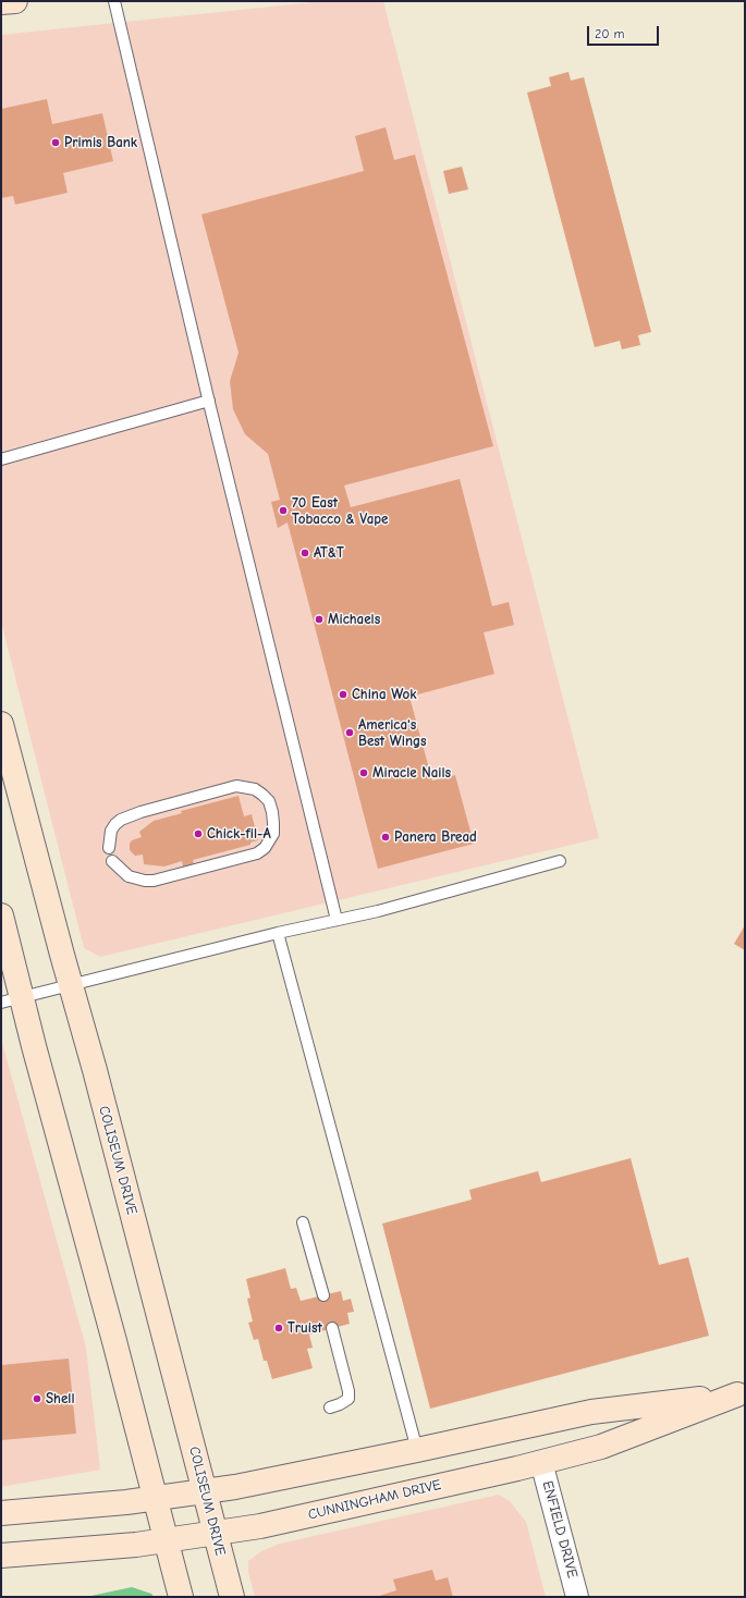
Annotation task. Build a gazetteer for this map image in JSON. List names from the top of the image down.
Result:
{
  "streets": {
    "street": ["COLISEUM DRIVE", "CUNNINGHAM DRIVE", "ENFIELD DRIVE"]
  },
  "crossings": [
    ["COLISEUM DRIVE", "CUNNINGHAM DRIVE"],
    ["CUNNINGHAM DRIVE", "ENFIELD DRIVE"]
  ],
  "places": [
    "Primis Bank",
    "70 East Tobacco & Vape",
    "AT&T",
    "Michaels",
    "China Wok",
    "America's Best Wings",
    "Miracle Nails",
    "Chick-fil-A",
    "Panera Bread",
    "Truist",
    "Shell"
  ],
  "scale_bar": "20 m"
}
